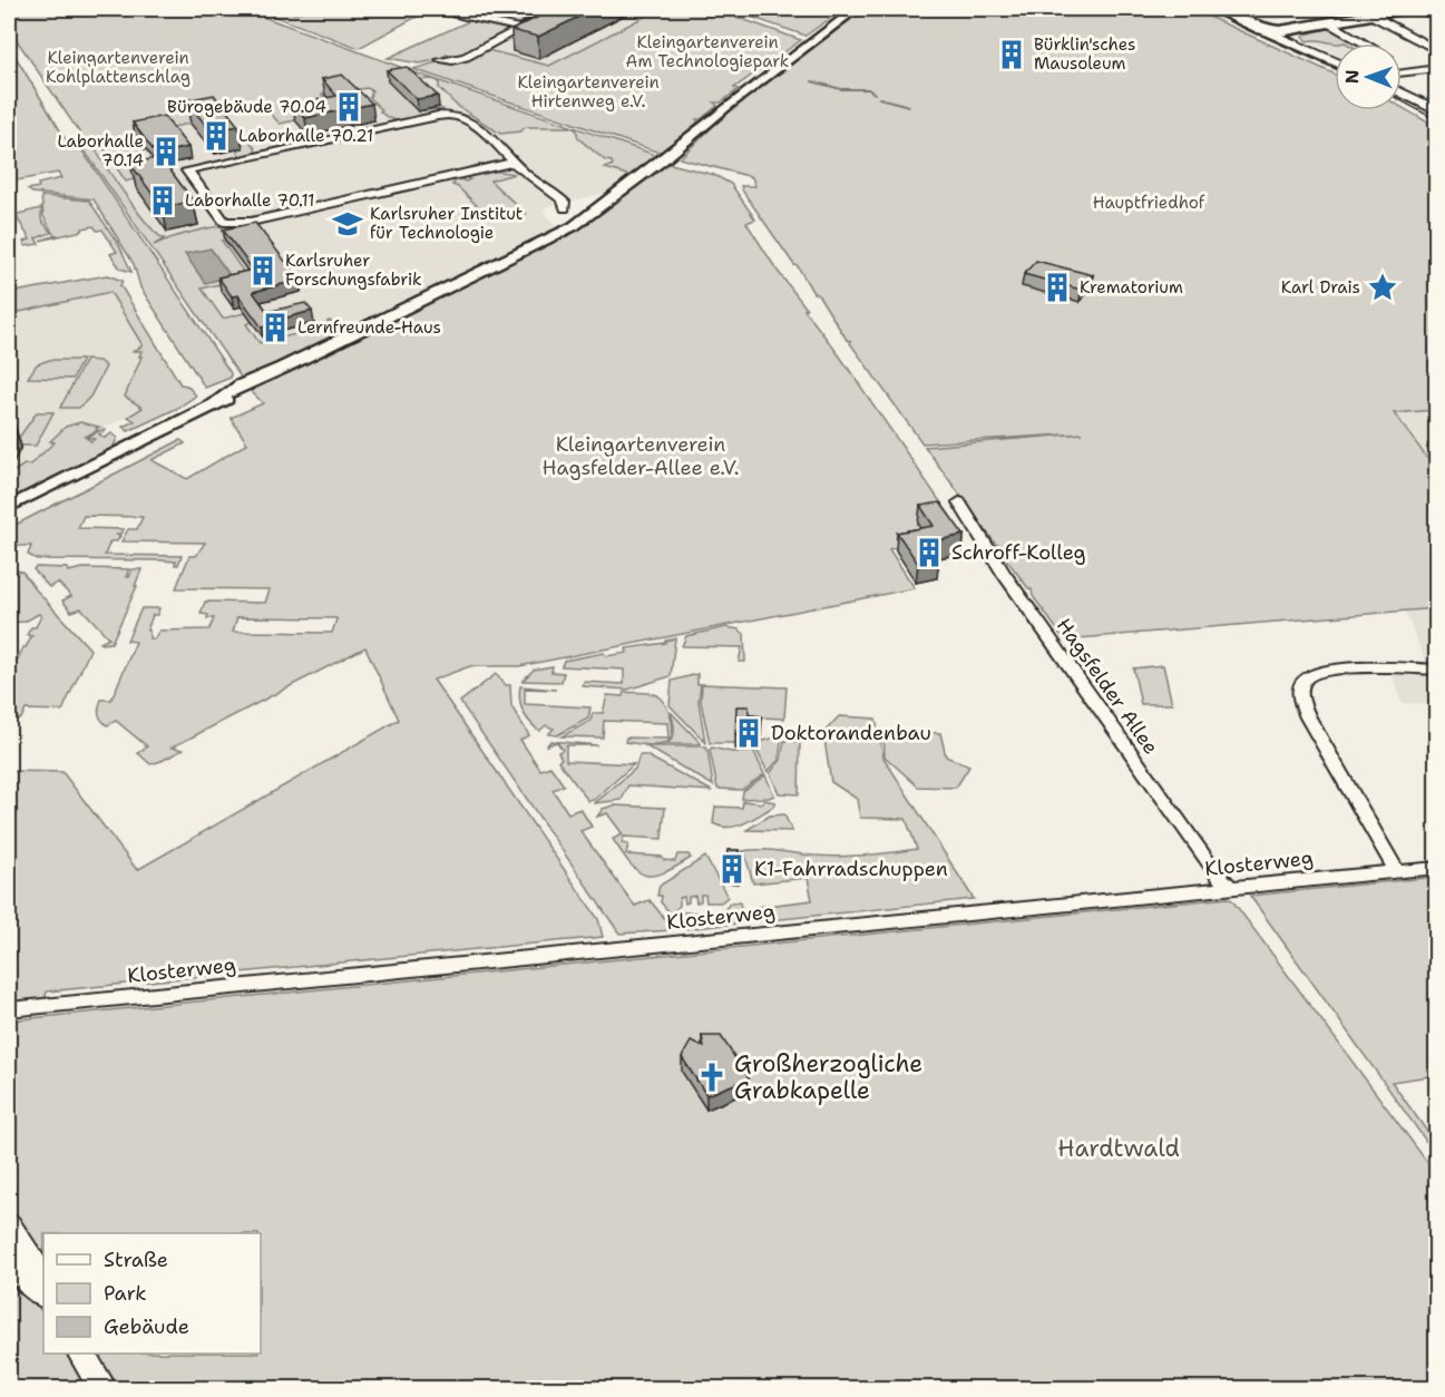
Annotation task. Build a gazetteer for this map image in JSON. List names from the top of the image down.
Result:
{
  "streets": {
    "street": ["Hagsfelder Allee", "Klosterweg"]
  },
  "crossings": [
    ["Hagsfelder Allee", "Klosterweg"]
  ],
  "parks": [
    "Kleingartenverein Am Technologiepark",
    "Kleingartenverein Kohlplattenschlag",
    "Kleingartenverein Hirtenweg e.V.",
    "Hauptfriedhof",
    "Kleingartenverein Hagsfelder-Allee e.V.",
    "Hardtwald"
  ],
  "places": {
    "building": [
      "Bürklin'sches Mausoleum",
      "Bürogebäude 70.04",
      "Laborhalle 70.21",
      "Laborhalle 70.14",
      "Laborhalle 70.11",
      "Karlsruher Forschungsfabrik",
      "Krematorium",
      "Lernfreunde-Haus",
      "Schroff-Kolleg",
      "Doktorandenbau",
      "K1-Fahrradschuppen"
    ],
    "school or university": ["Karlsruher Institut für Technologie"],
    "place": ["Karl Drais"],
    "church": ["Großherzogliche Grabkapelle"]
  },
  "legend": ["Straße", "Park", "Gebäude"],
  "north": "left"
}
